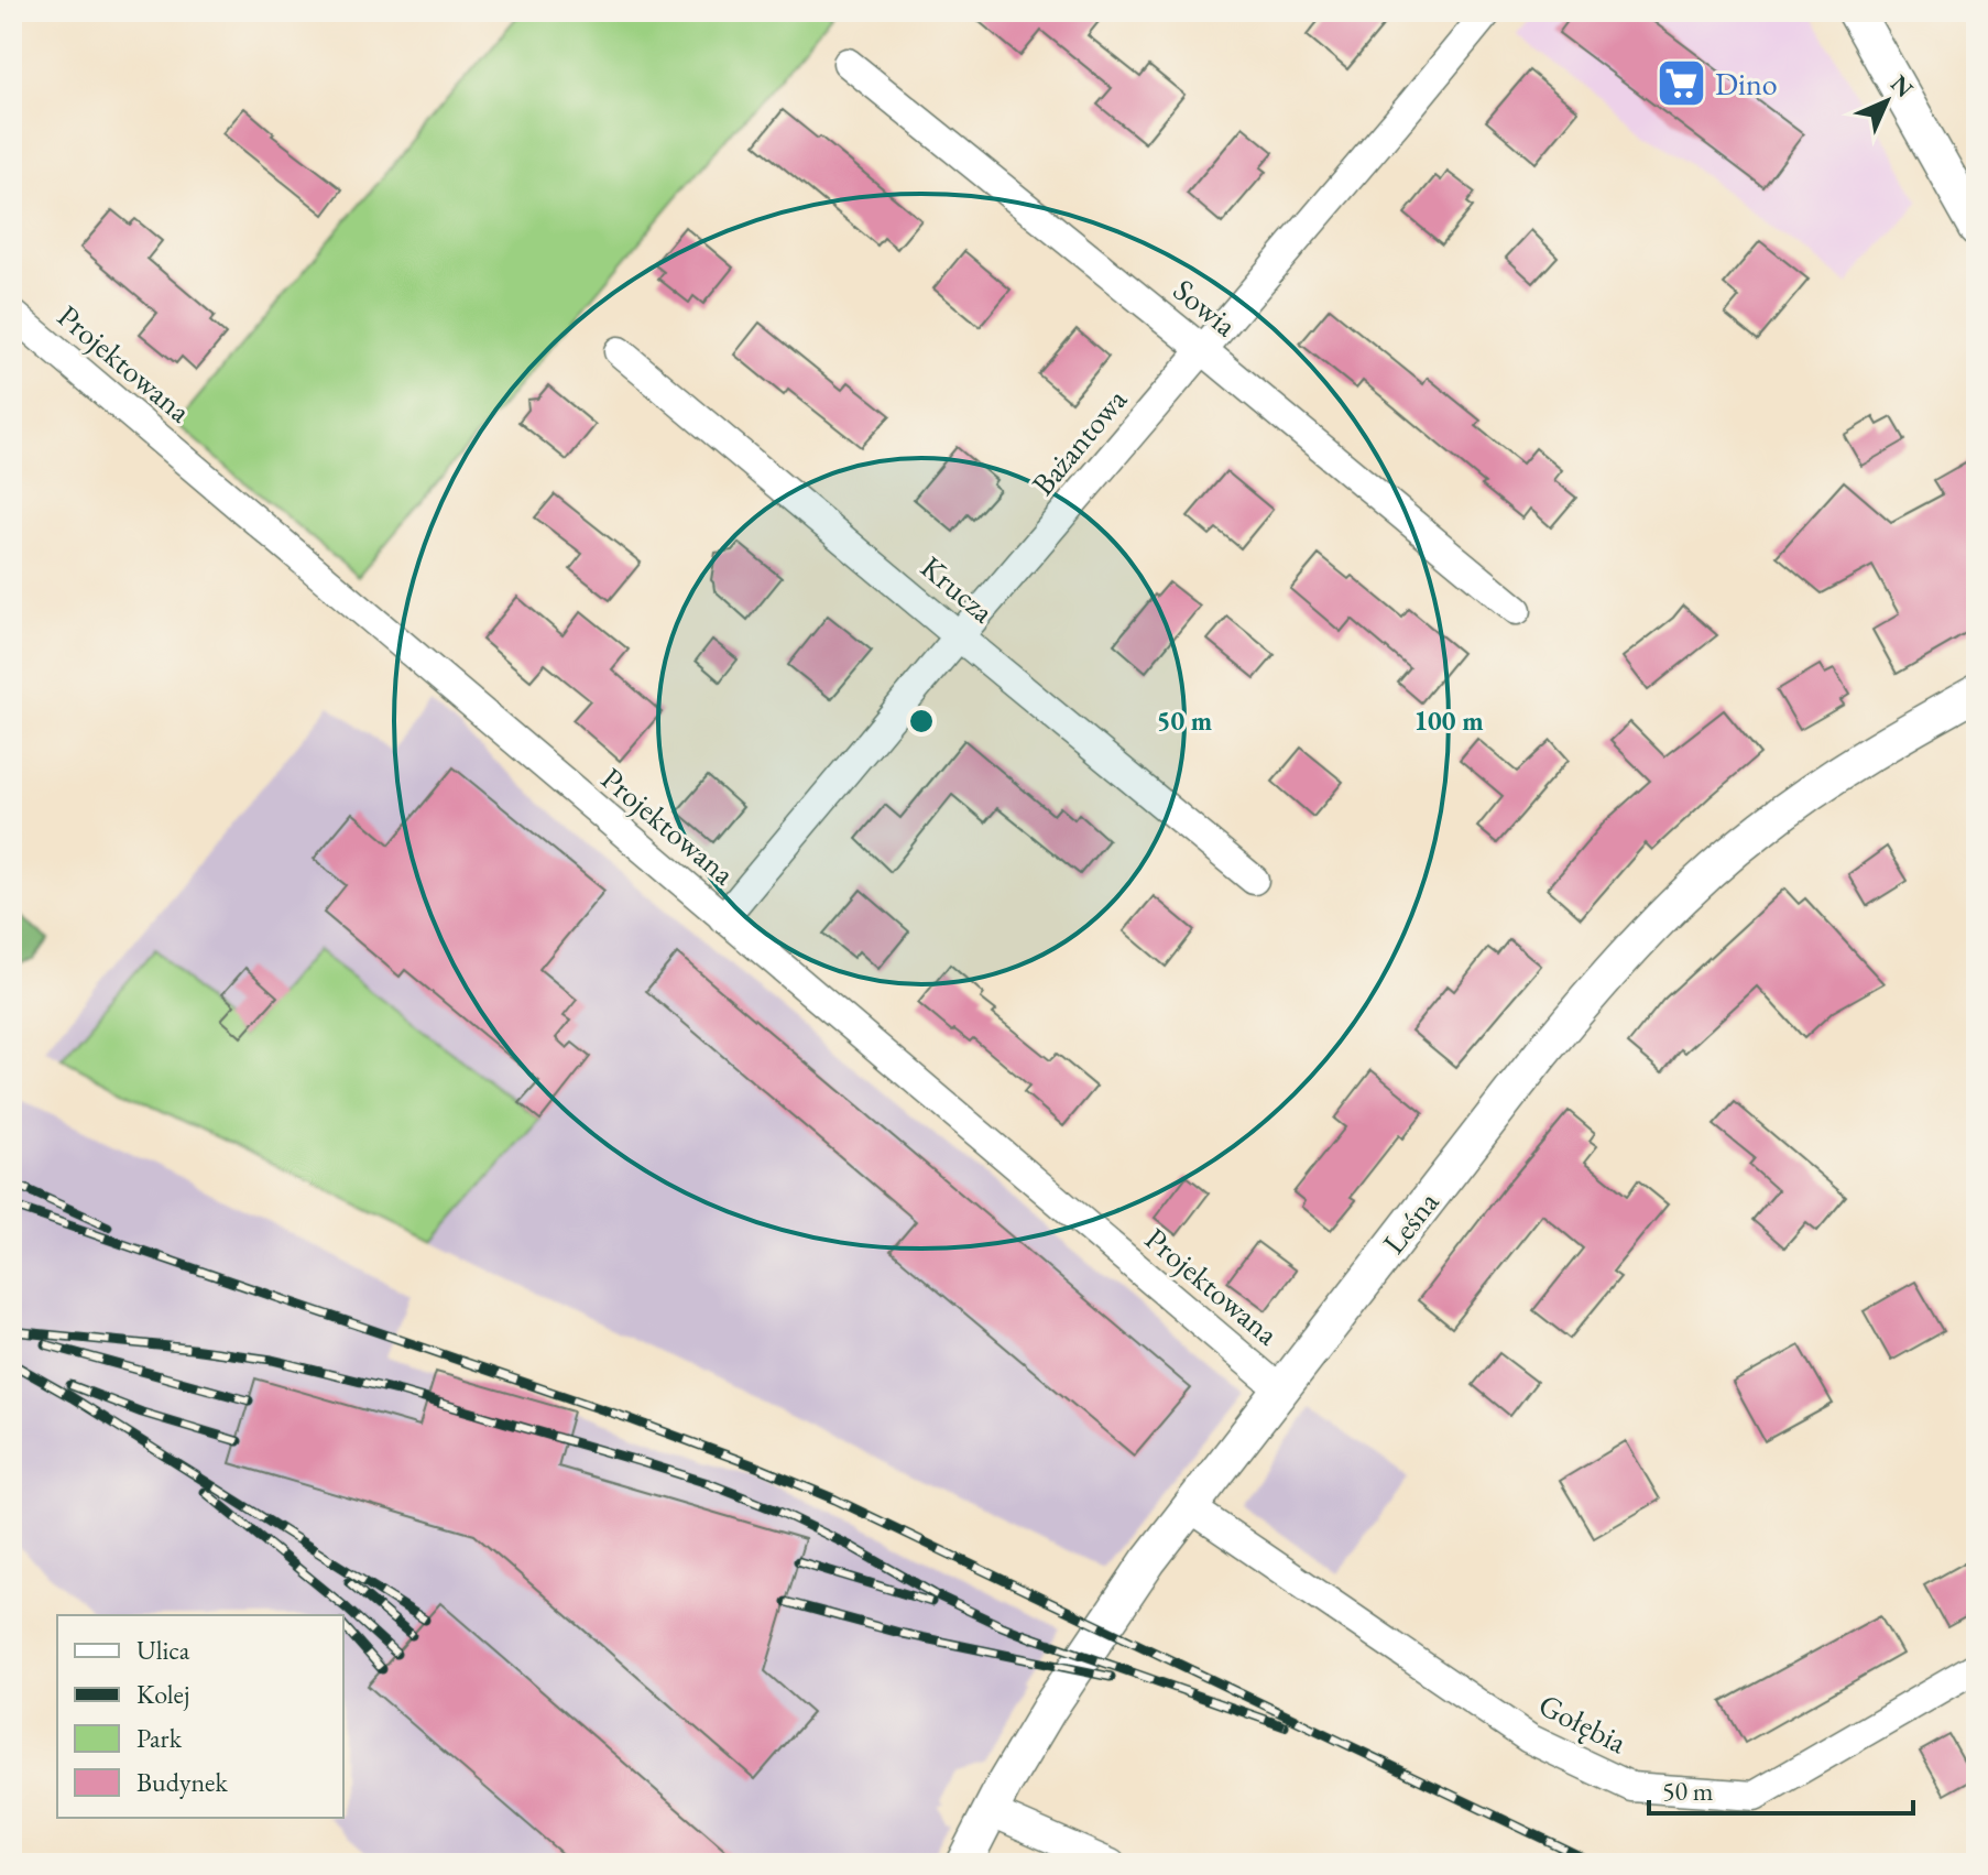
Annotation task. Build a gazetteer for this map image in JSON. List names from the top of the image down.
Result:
{
  "streets": {
    "street": [
      "Sowia",
      "Projektowana",
      "Bażantowa",
      "Krucza",
      "Leśna",
      "Gołębia"
    ]
  },
  "crossings": [
    ["Sowia", "Bażantowa"],
    ["Projektowana", "Bażantowa"],
    ["Projektowana", "Leśna"],
    ["Bażantowa", "Krucza"],
    ["Leśna", "Gołębia"]
  ],
  "places": {
    "supermarket": ["Dino"]
  },
  "legend": [
    "Ulica",
    "Kolej",
    "Park",
    "Budynek"
  ],
  "scale_bar": "50 m",
  "north": "top right",
  "rings": ["50 m", "100 m"]
}
